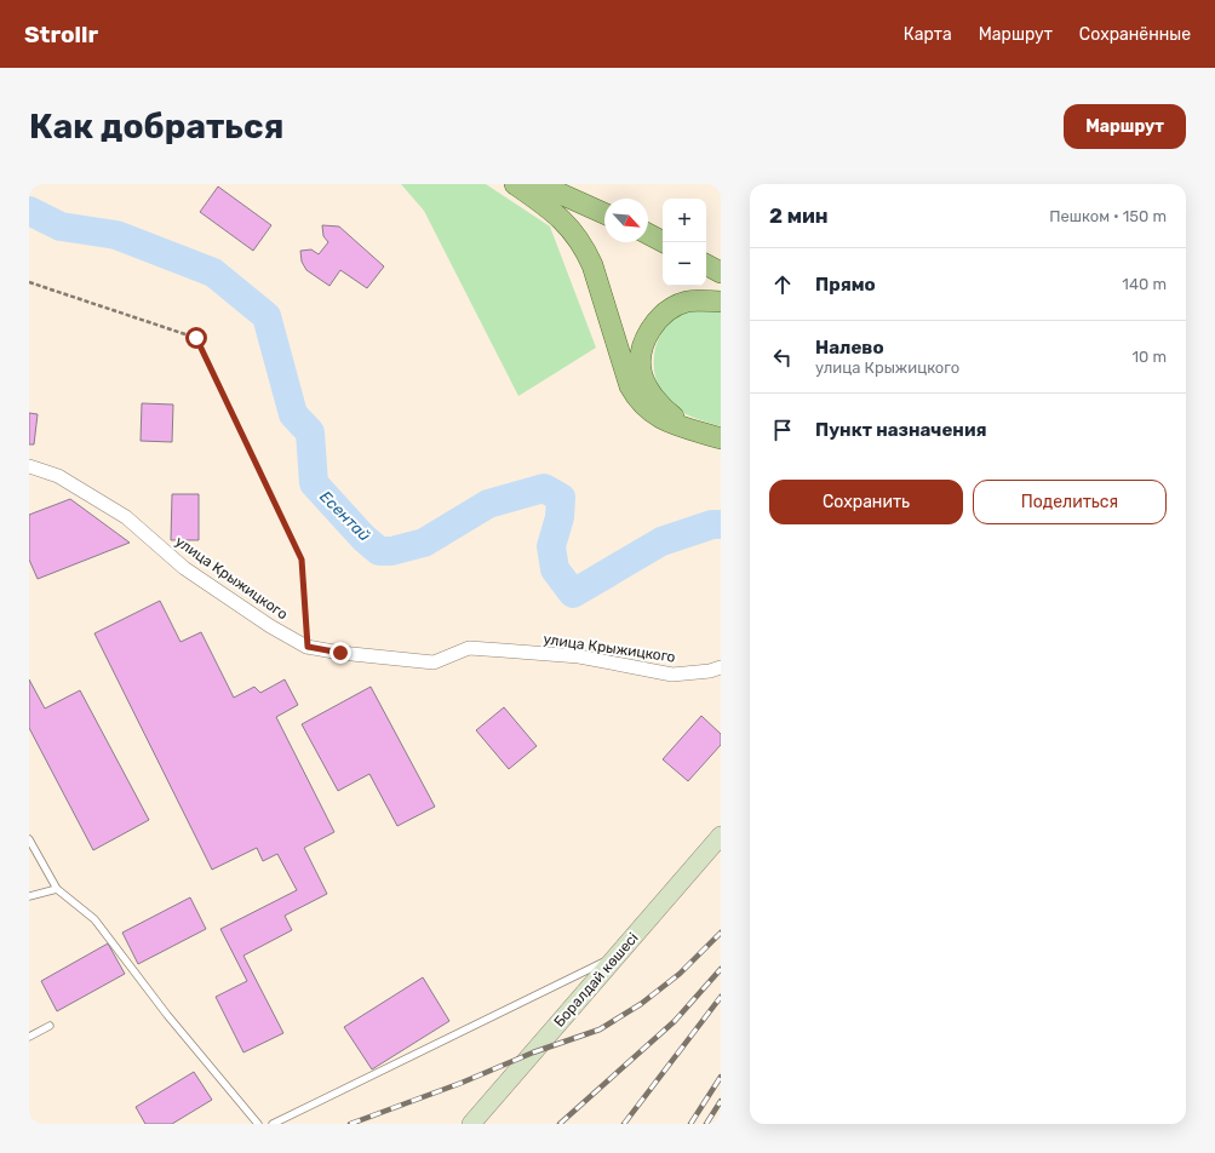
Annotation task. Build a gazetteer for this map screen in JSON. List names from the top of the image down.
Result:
{
  "streets": {
    "main road": ["Боралдай көшесі"],
    "street": ["улица Крыжицкого"]
  },
  "water": ["Есентай"],
  "north": "bottom right",
  "page": {
    "header": "Strollr",
    "nav": ["Карта", "Маршрут", "Сохранённые"],
    "buttons": [
      "Маршрут",
      ["Сохранить", "Поделиться"]
    ],
    "title": "Как добраться",
    "heading": ["2 мин", "Пешком · 150 m"],
    "map_buttons": ["+", "−"],
    "list": [
      ["Прямо", "140 m"],
      ["Налево", "улица Крыжицкого", "10 m"],
      "Пункт назначения"
    ]
  }
}
